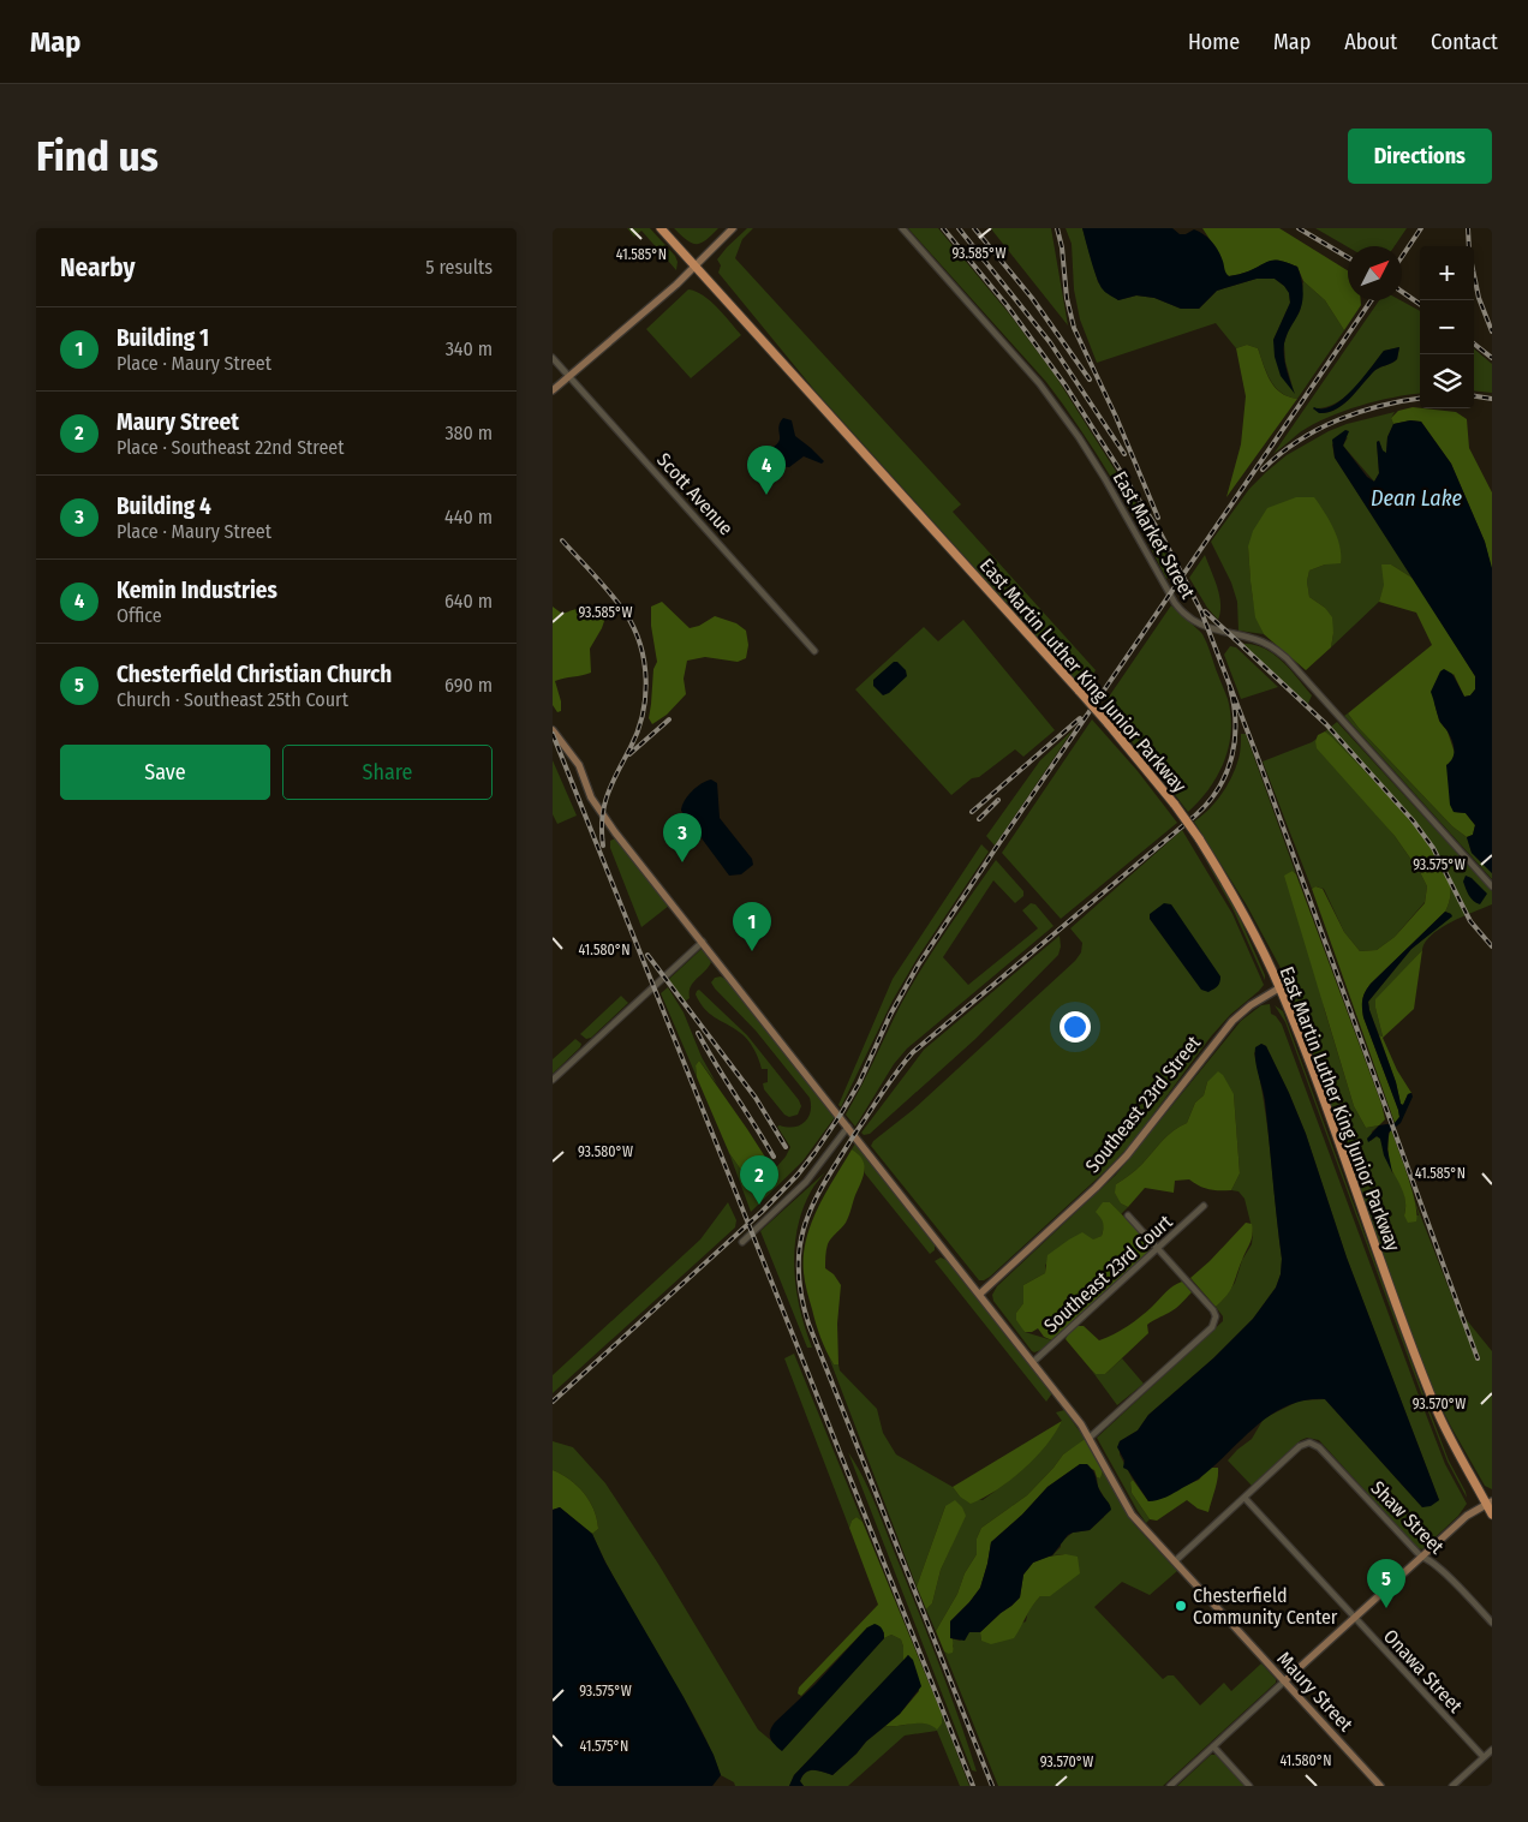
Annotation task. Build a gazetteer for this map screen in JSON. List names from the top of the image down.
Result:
{
  "streets": {
    "main road": ["East Martin Luther King Junior Parkway", "Southeast 23rd Street", "Maury Street"],
    "street": [
      "Scott Avenue",
      "East Market Street",
      "Southeast 23rd Court",
      "Shaw Street",
      "Onawa Street"
    ]
  },
  "crossings": [
    ["East Martin Luther King Junior Parkway", "Southeast 23rd Street"],
    ["Southeast 23rd Street", "Maury Street"],
    ["Southeast 23rd Court", "Maury Street"],
    ["Shaw Street", "Onawa Street"]
  ],
  "water": ["Dean Lake"],
  "places": ["Chesterfield Community Center"],
  "north": "top right",
  "page": {
    "header": "Map",
    "nav": [
      "Home",
      "Map",
      "About",
      "Contact"
    ],
    "buttons": [
      "Directions",
      ["Save", "Share"]
    ],
    "title": "Find us",
    "heading": ["Nearby", "5 results"],
    "map_buttons": ["+", "−"],
    "list": [
      {
        "mark": "1",
        "name": "Building 1",
        "note": "Place · Maury Street",
        "value": "340 m"
      },
      {
        "mark": "2",
        "name": "Maury Street",
        "note": "Place · Southeast 22nd Street",
        "value": "380 m"
      },
      {
        "mark": "3",
        "name": "Building 4",
        "note": "Place · Maury Street",
        "value": "440 m"
      },
      {
        "mark": "4",
        "name": "Kemin Industries",
        "note": "Office",
        "value": "640 m"
      },
      {
        "mark": "5",
        "name": "Chesterfield Christian Church",
        "note": "Church · Southeast 25th Court",
        "value": "690 m"
      }
    ],
    "pins": [
      "4",
      "3",
      "1",
      "2",
      "5"
    ]
  },
  "coordinates": [
    "93.585°W",
    "41.585°N",
    "93.575°W",
    "41.580°N",
    "93.580°W",
    "93.570°W",
    "41.575°N"
  ]
}
